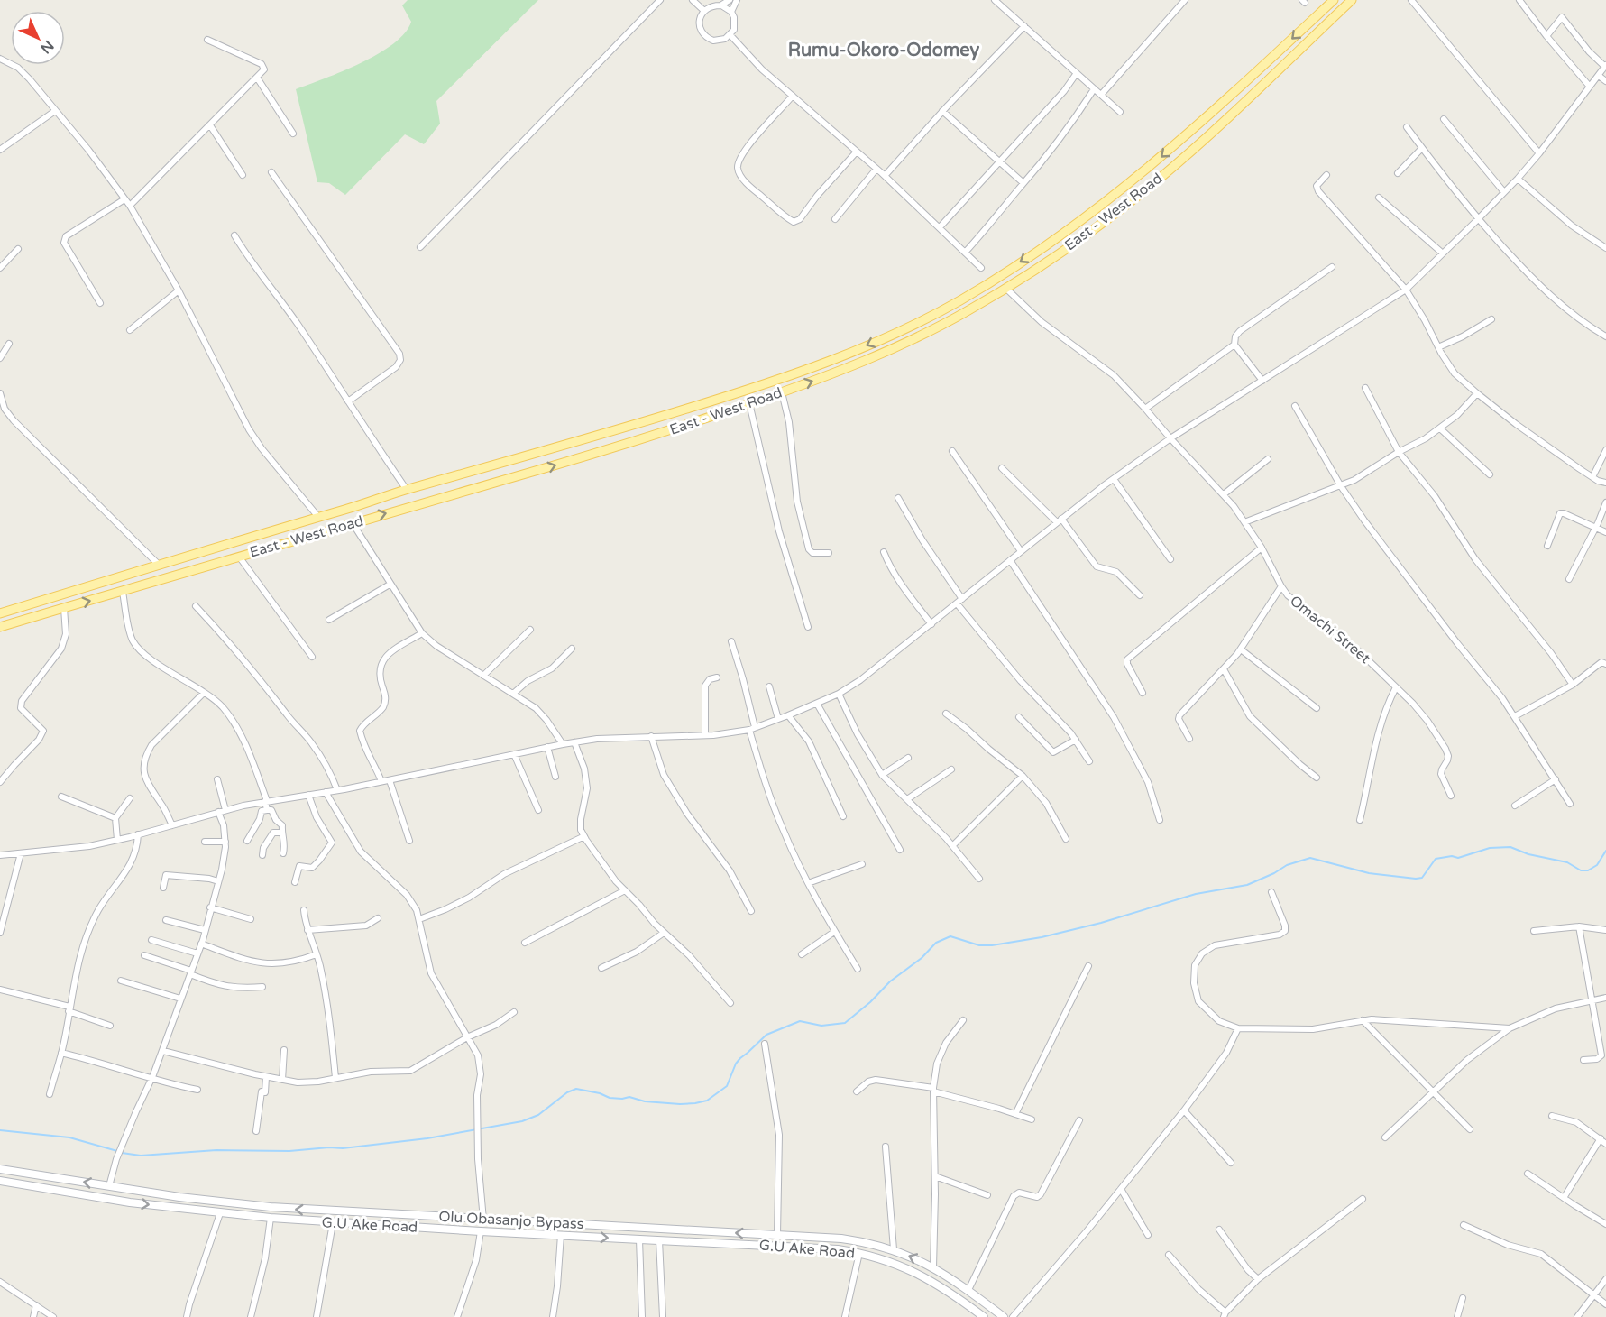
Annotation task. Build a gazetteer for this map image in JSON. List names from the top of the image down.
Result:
{
  "streets": {
    "main road": ["East - West Road", "Olu Obasanjo Bypass", "G.U Ake Road"],
    "street": ["Omachi Street"]
  },
  "crossings": [
    ["East - West Road", "Omachi Street"]
  ],
  "one_way": ["Olu Obasanjo Bypass"],
  "districts": ["Rumu-Okoro-Odomey"],
  "north": "bottom right"
}
